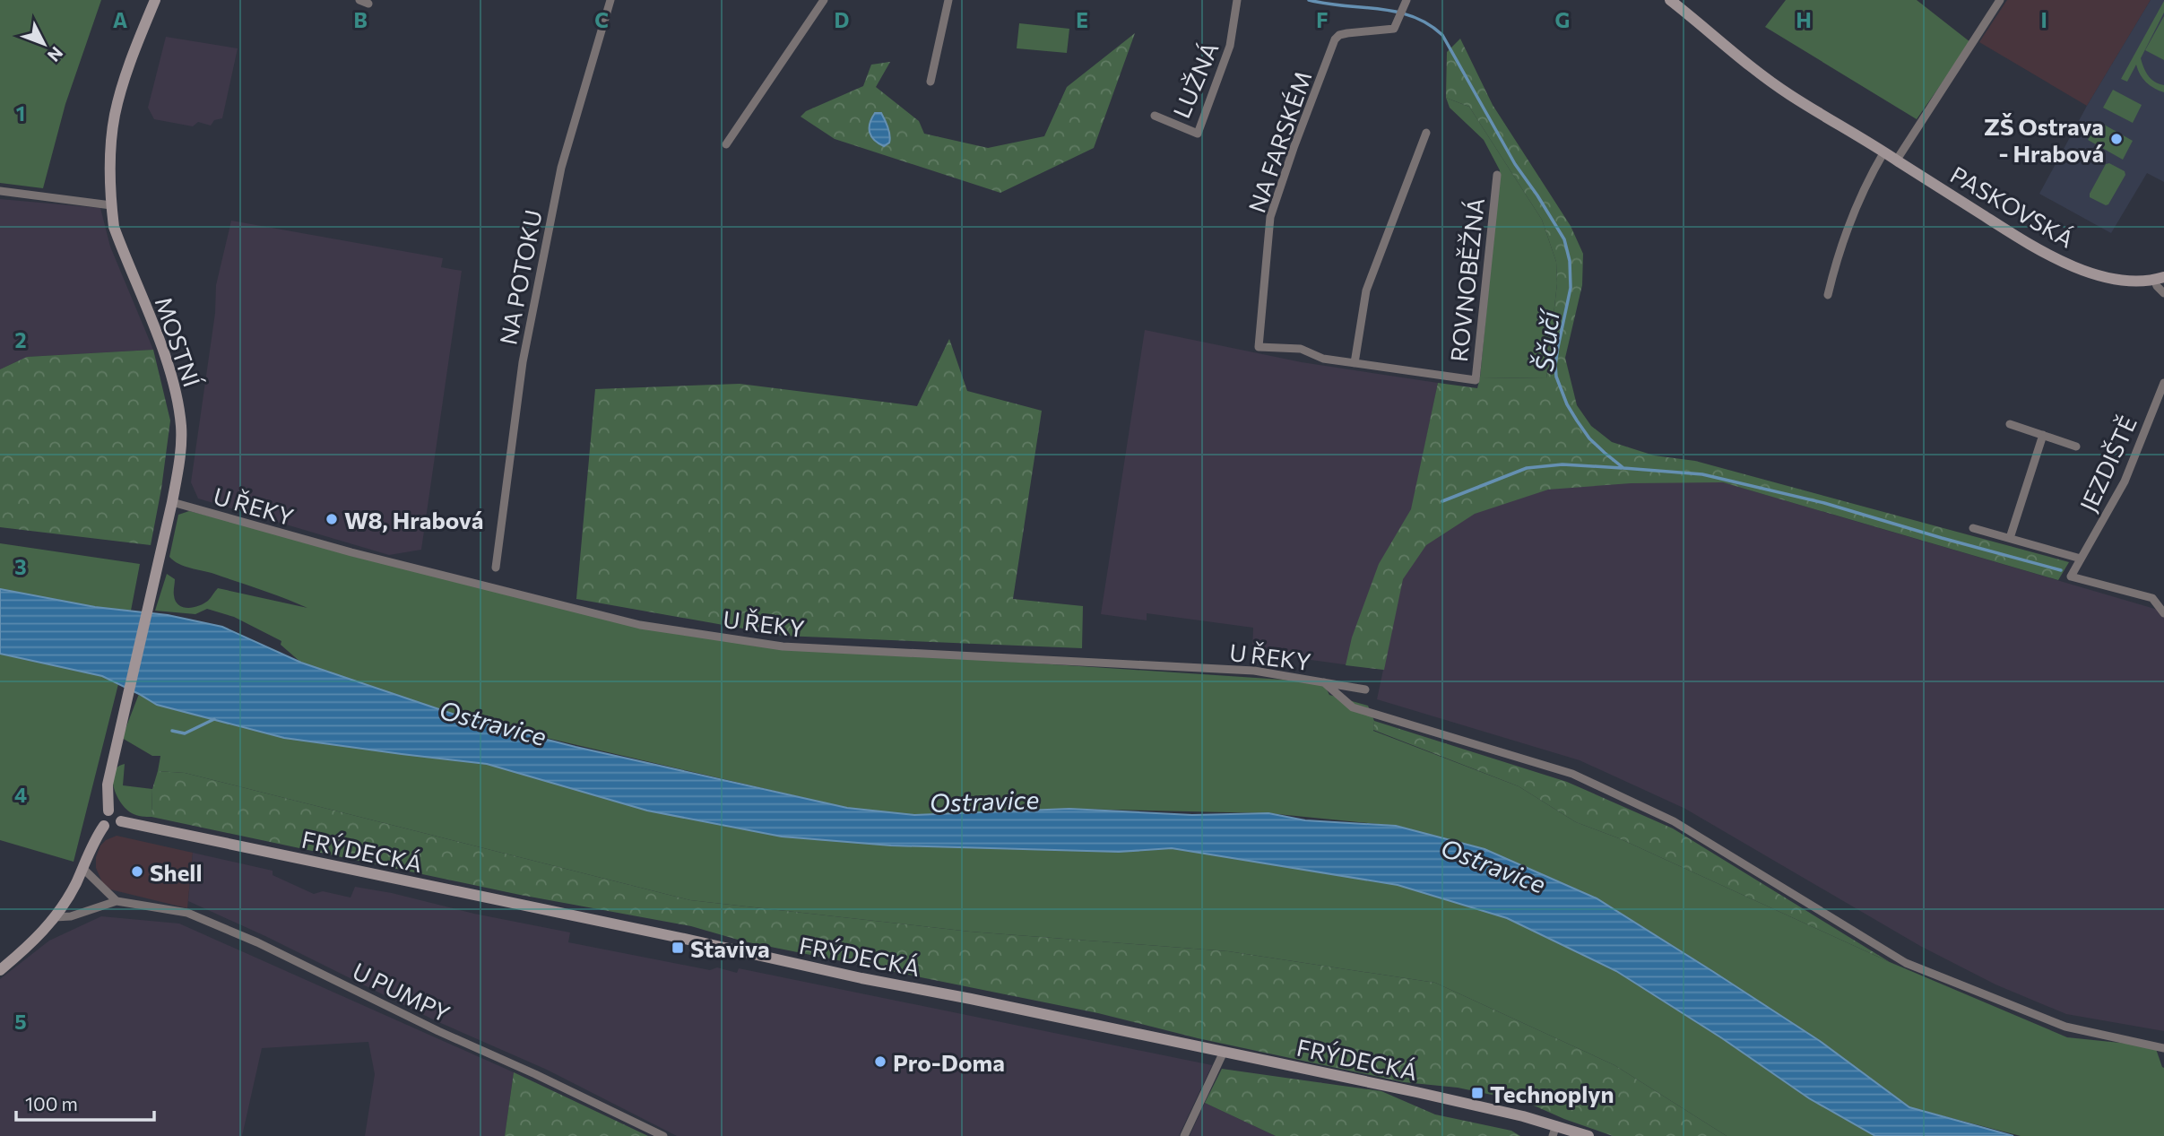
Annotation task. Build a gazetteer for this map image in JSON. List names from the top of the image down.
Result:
{
  "streets": {
    "main road": ["PASKOVSKÁ", "MOSTNÍ", "FRÝDECKÁ"],
    "street": [
      "LUŽNÁ",
      "NA FARSKÉM",
      "NA POTOKU",
      "ROVNOBĚŽNÁ",
      "JEZDIŠTĚ",
      "U ŘEKY",
      "U PUMPY"
    ]
  },
  "crossings": [
    ["NA FARSKÉM", "ROVNOBĚŽNÁ"],
    ["MOSTNÍ", "U ŘEKY"],
    ["MOSTNÍ", "FRÝDECKÁ"]
  ],
  "water": ["Ščučí", "Ostravice"],
  "places": {
    "other": [
      "ZŠ Ostrava - Hrabová",
      "W8, Hrabová",
      "Shell",
      "Pro-Doma"
    ],
    "transit": ["Staviva", "Technoplyn"]
  },
  "scale_bar": "100 m",
  "north": "bottom right",
  "grid": {
    "columns": [
      "A",
      "B",
      "C",
      "D",
      "E",
      "F",
      "G",
      "H",
      "I"
    ],
    "rows": [
      "1",
      "2",
      "3",
      "4",
      "5"
    ]
  }
}
